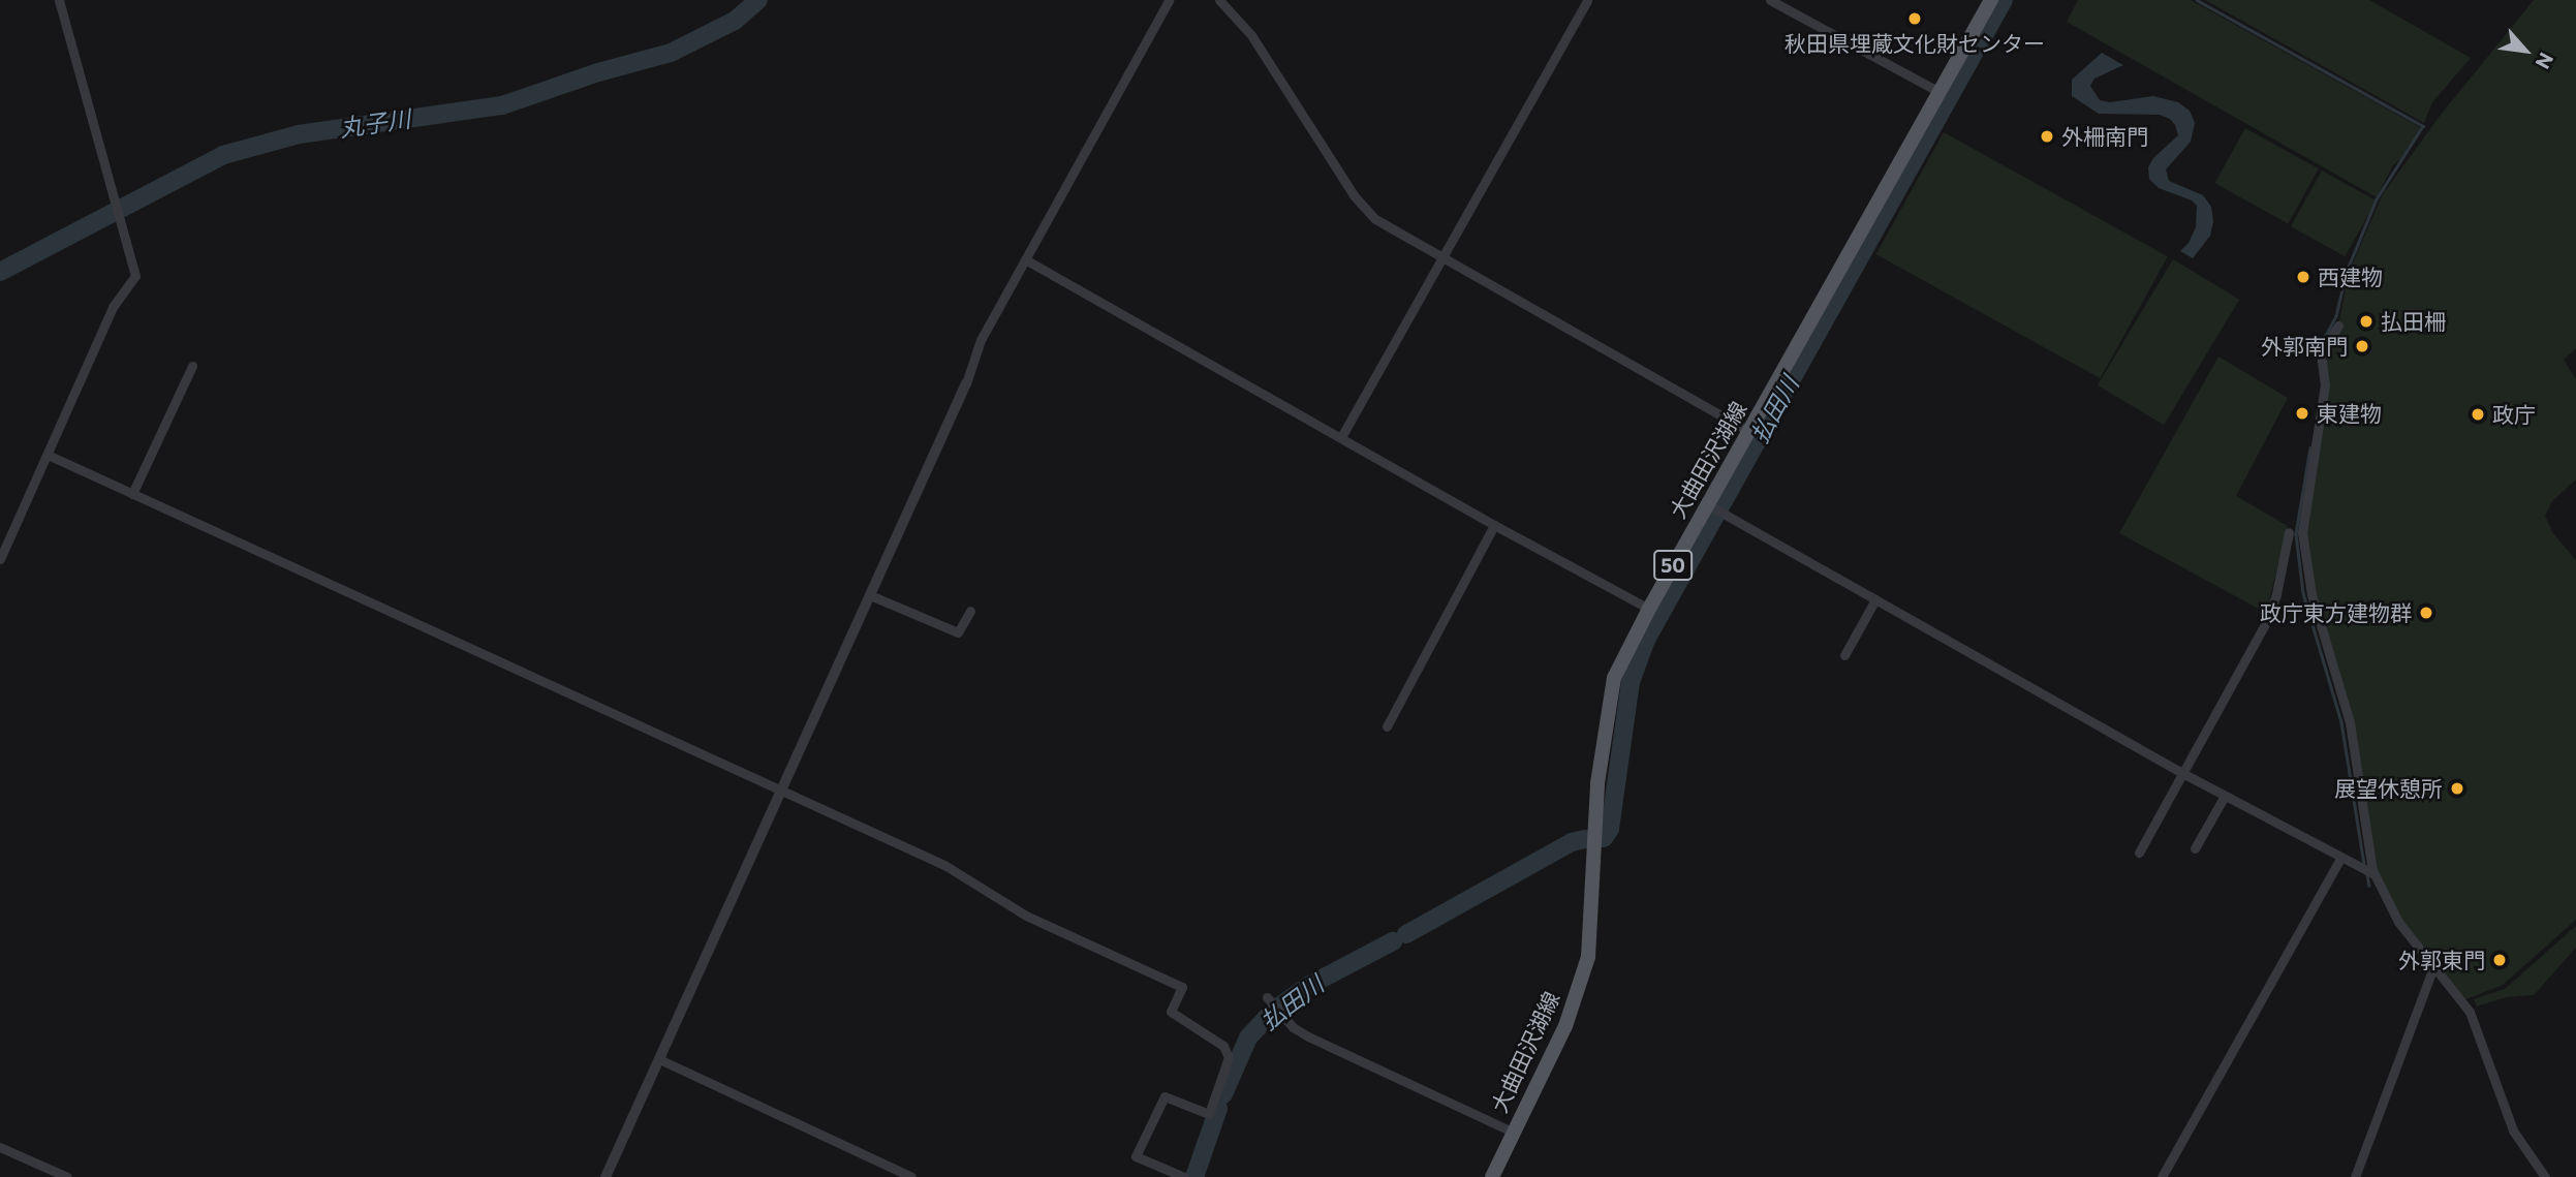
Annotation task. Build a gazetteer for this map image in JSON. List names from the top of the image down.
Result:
{
  "streets": {
    "main road": ["大曲田沢湖線", "50"]
  },
  "water": ["丸子川", "払田川"],
  "places": [
    "秋田県埋蔵文化財センター",
    "外柵南門",
    "西建物",
    "払田柵",
    "外郭南門",
    "東建物",
    "政庁",
    "政庁東方建物群",
    "展望休憩所",
    "外郭東門"
  ],
  "north": "bottom right"
}
